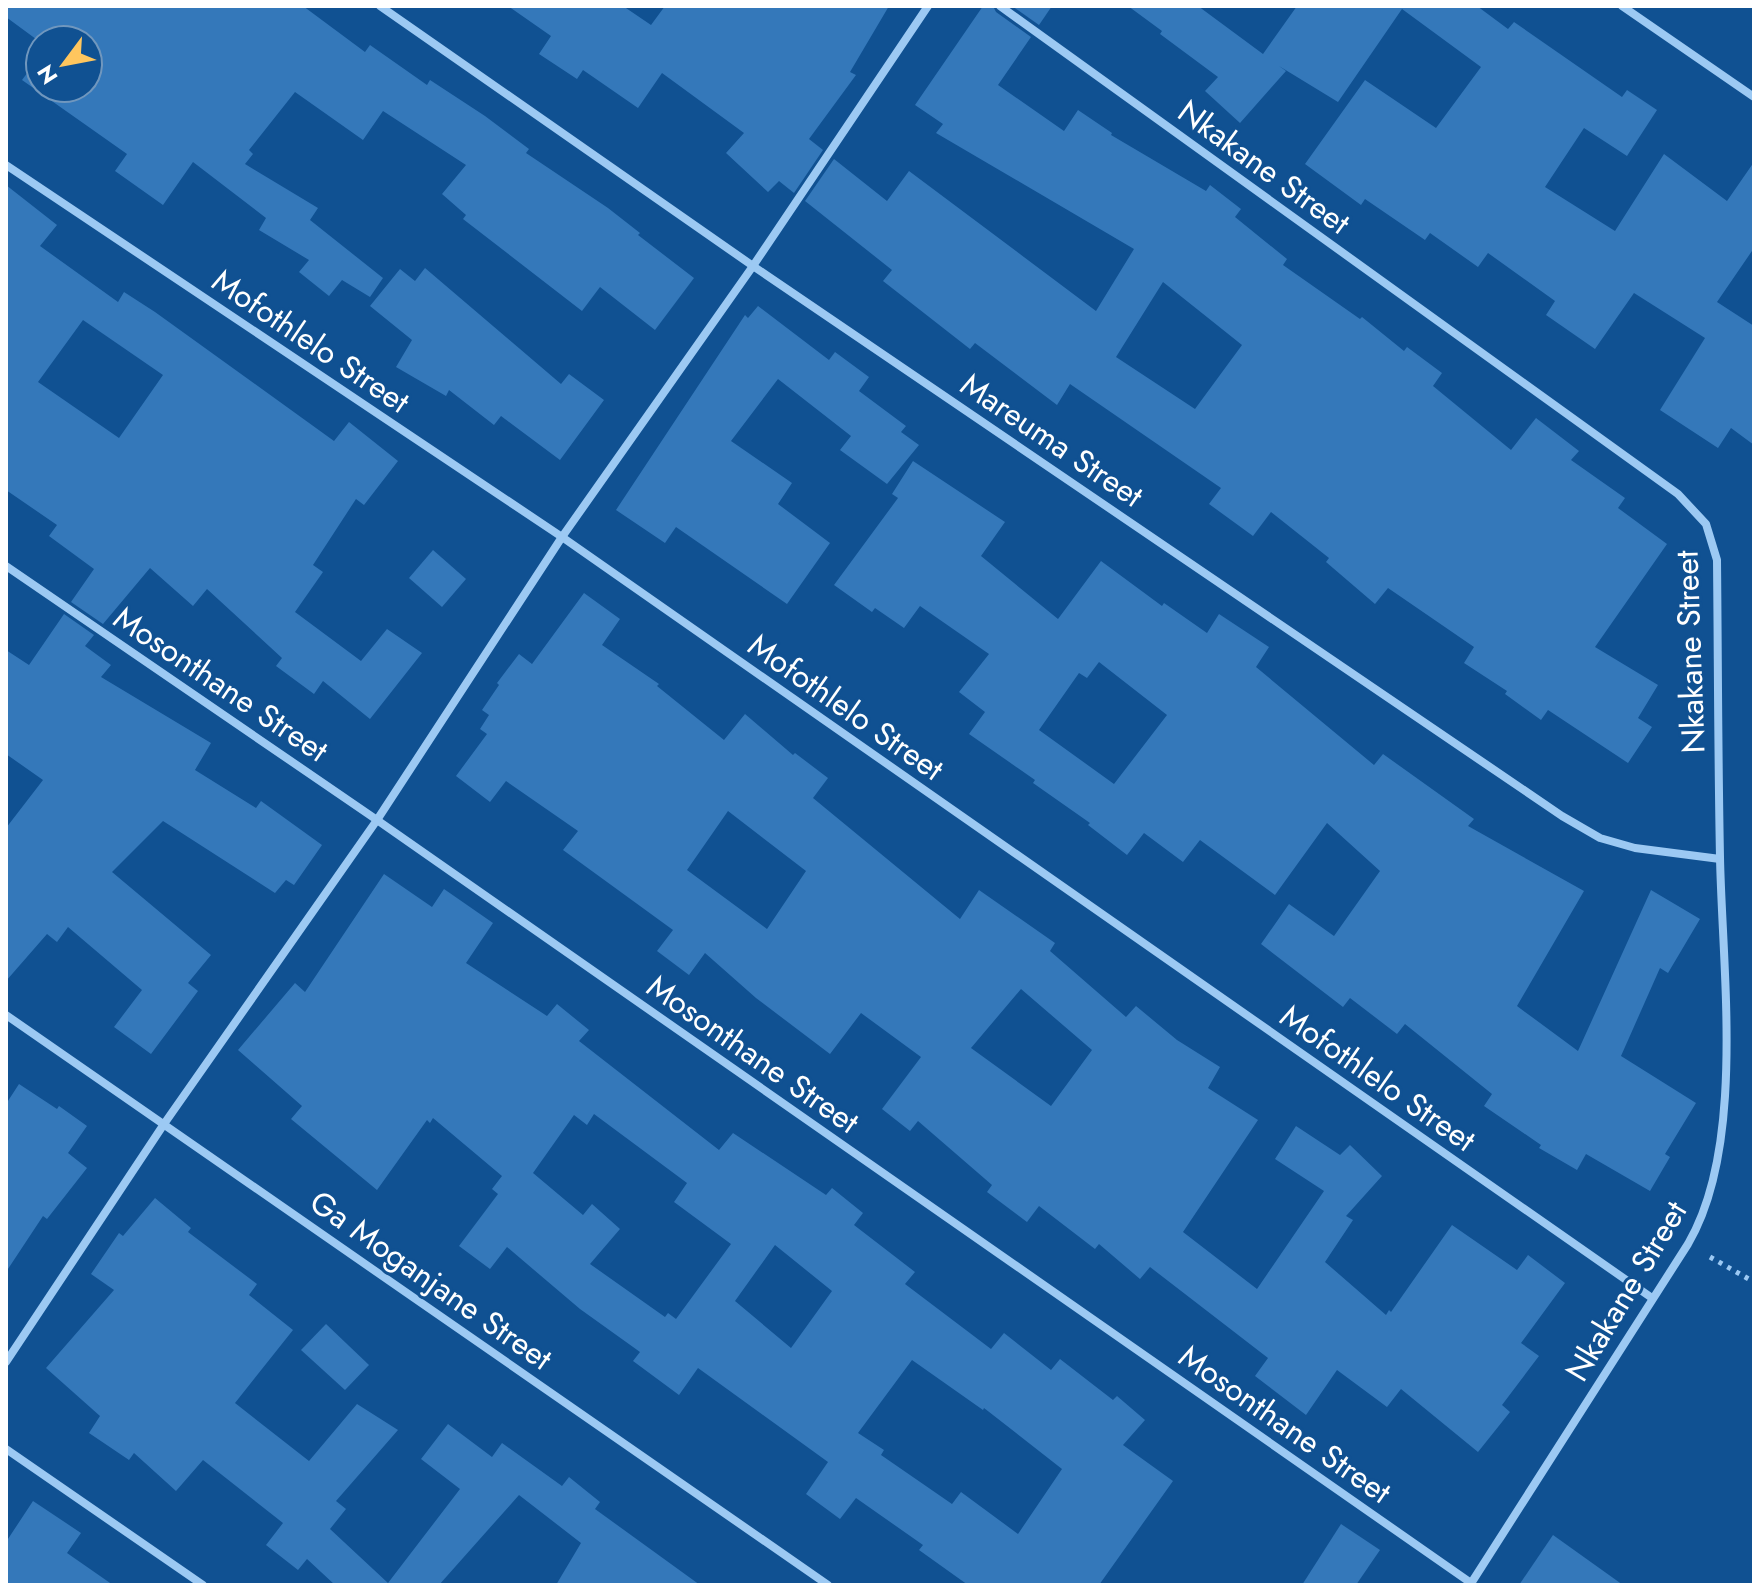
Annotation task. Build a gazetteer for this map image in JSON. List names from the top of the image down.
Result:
{
  "streets": {
    "street": [
      "Nkakane Street",
      "Mofothlelo Street",
      "Mareuma Street",
      "Mosonthane Street",
      "Ga Moganjane Street"
    ]
  },
  "crossings": [
    ["Nkakane Street", "Mofothlelo Street"],
    ["Nkakane Street", "Mareuma Street"],
    ["Nkakane Street", "Mosonthane Street"]
  ],
  "north": "bottom left"
}
